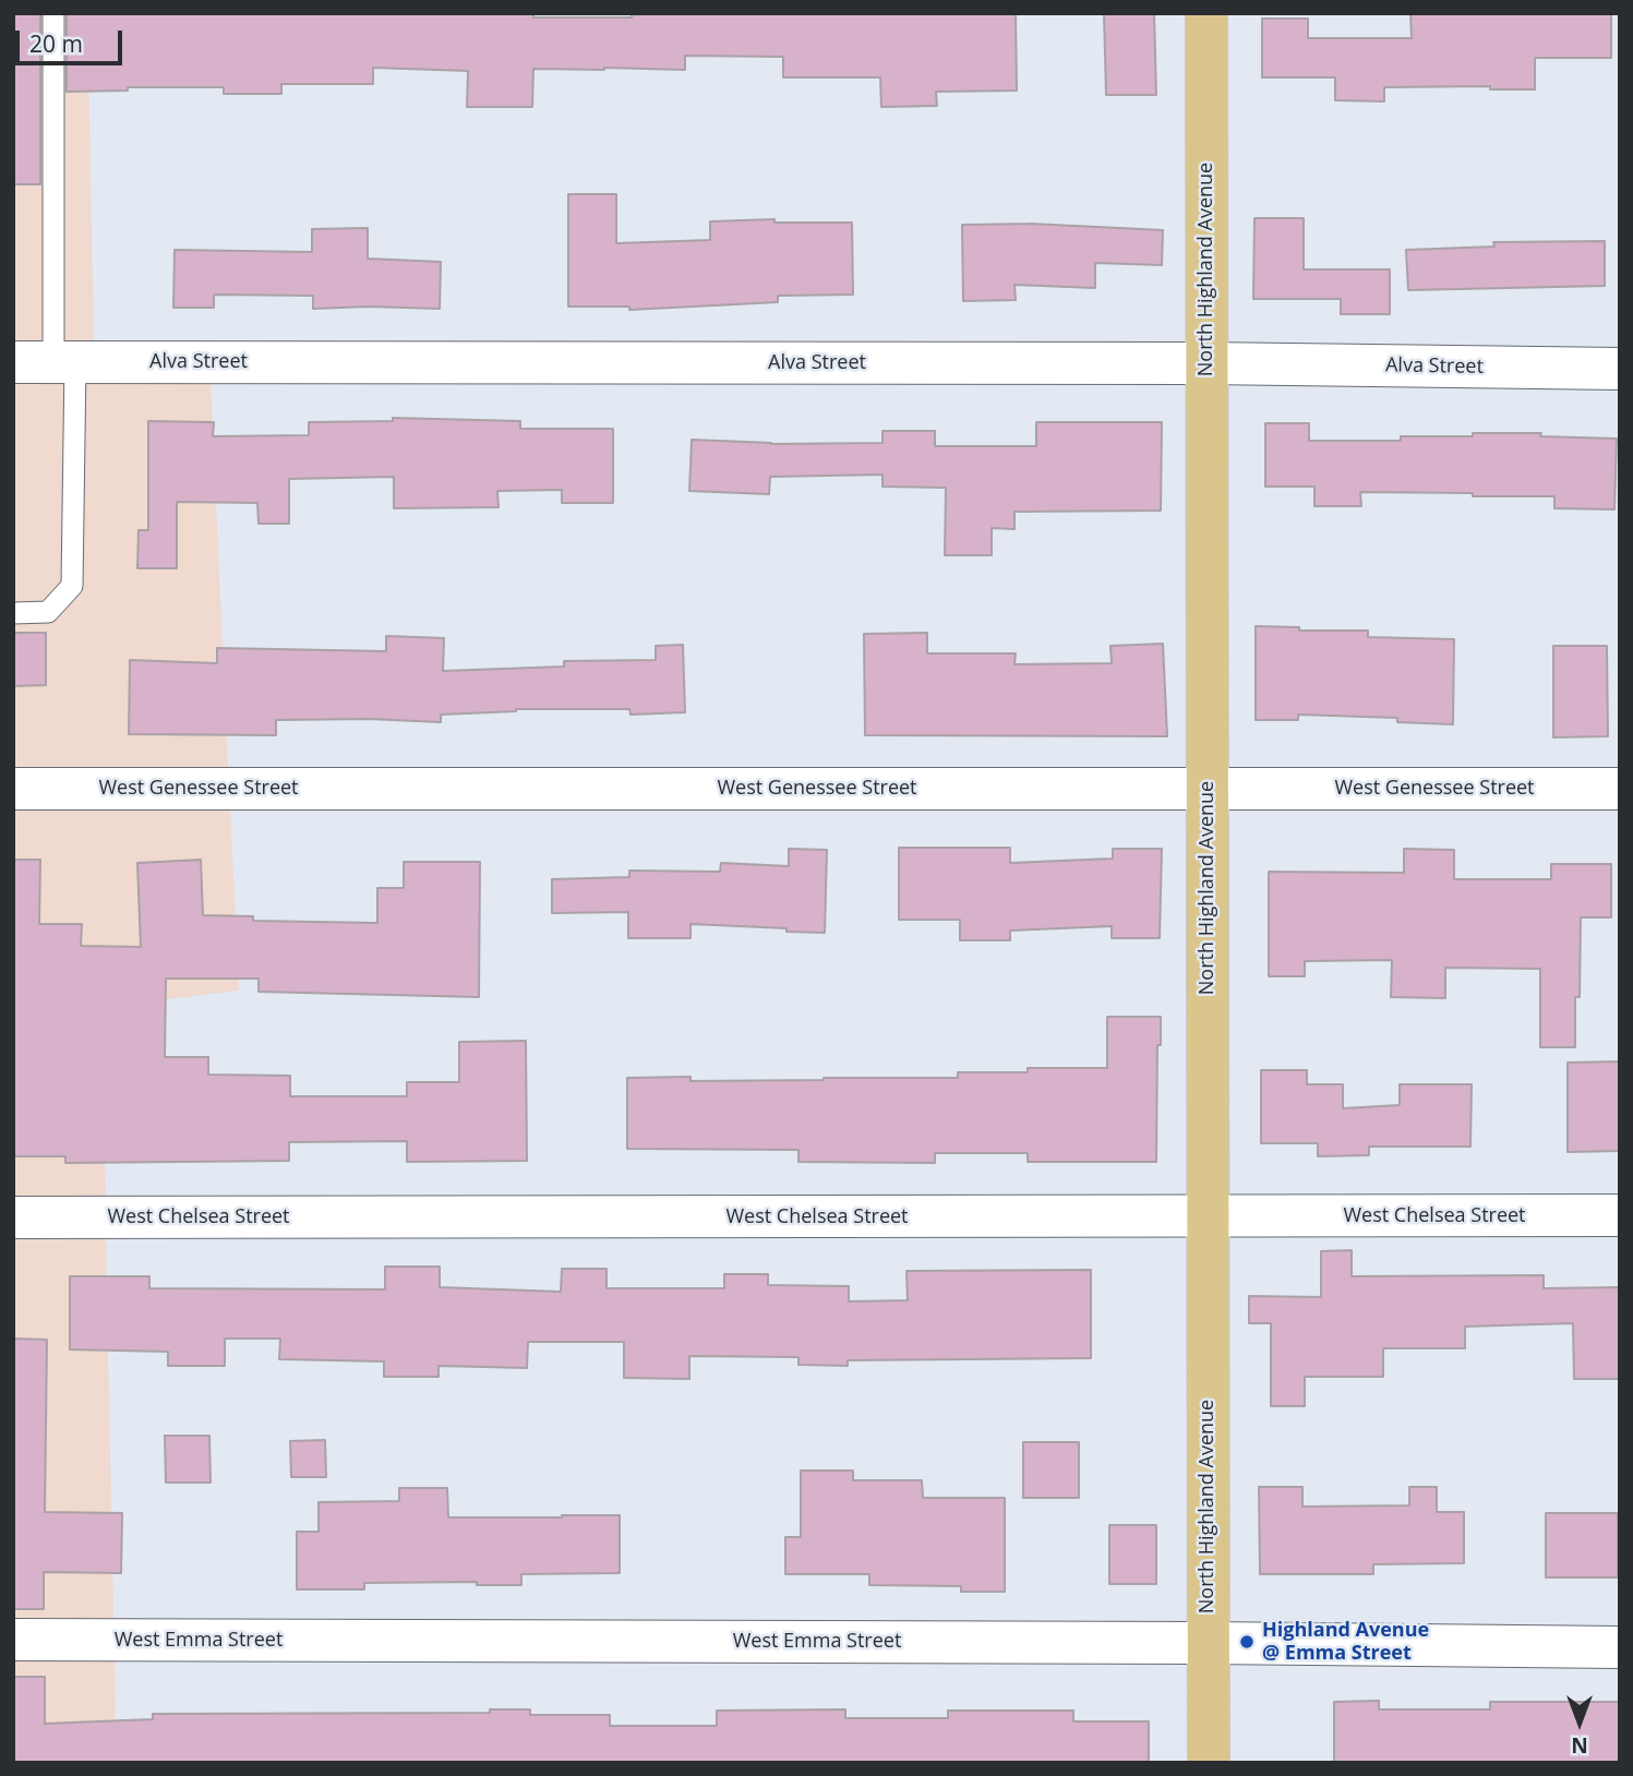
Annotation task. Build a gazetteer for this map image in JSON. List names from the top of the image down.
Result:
{
  "streets": {
    "main road": ["North Highland Avenue"],
    "street": [
      "Alva Street",
      "West Genessee Street",
      "West Chelsea Street",
      "West Emma Street"
    ]
  },
  "crossings": [
    ["North Highland Avenue", "Alva Street"],
    ["North Highland Avenue", "West Genessee Street"],
    ["North Highland Avenue", "West Chelsea Street"],
    ["North Highland Avenue", "West Emma Street"]
  ],
  "places": ["Highland Avenue @ Emma Street"],
  "scale_bar": "20 m",
  "north": "bottom"
}
